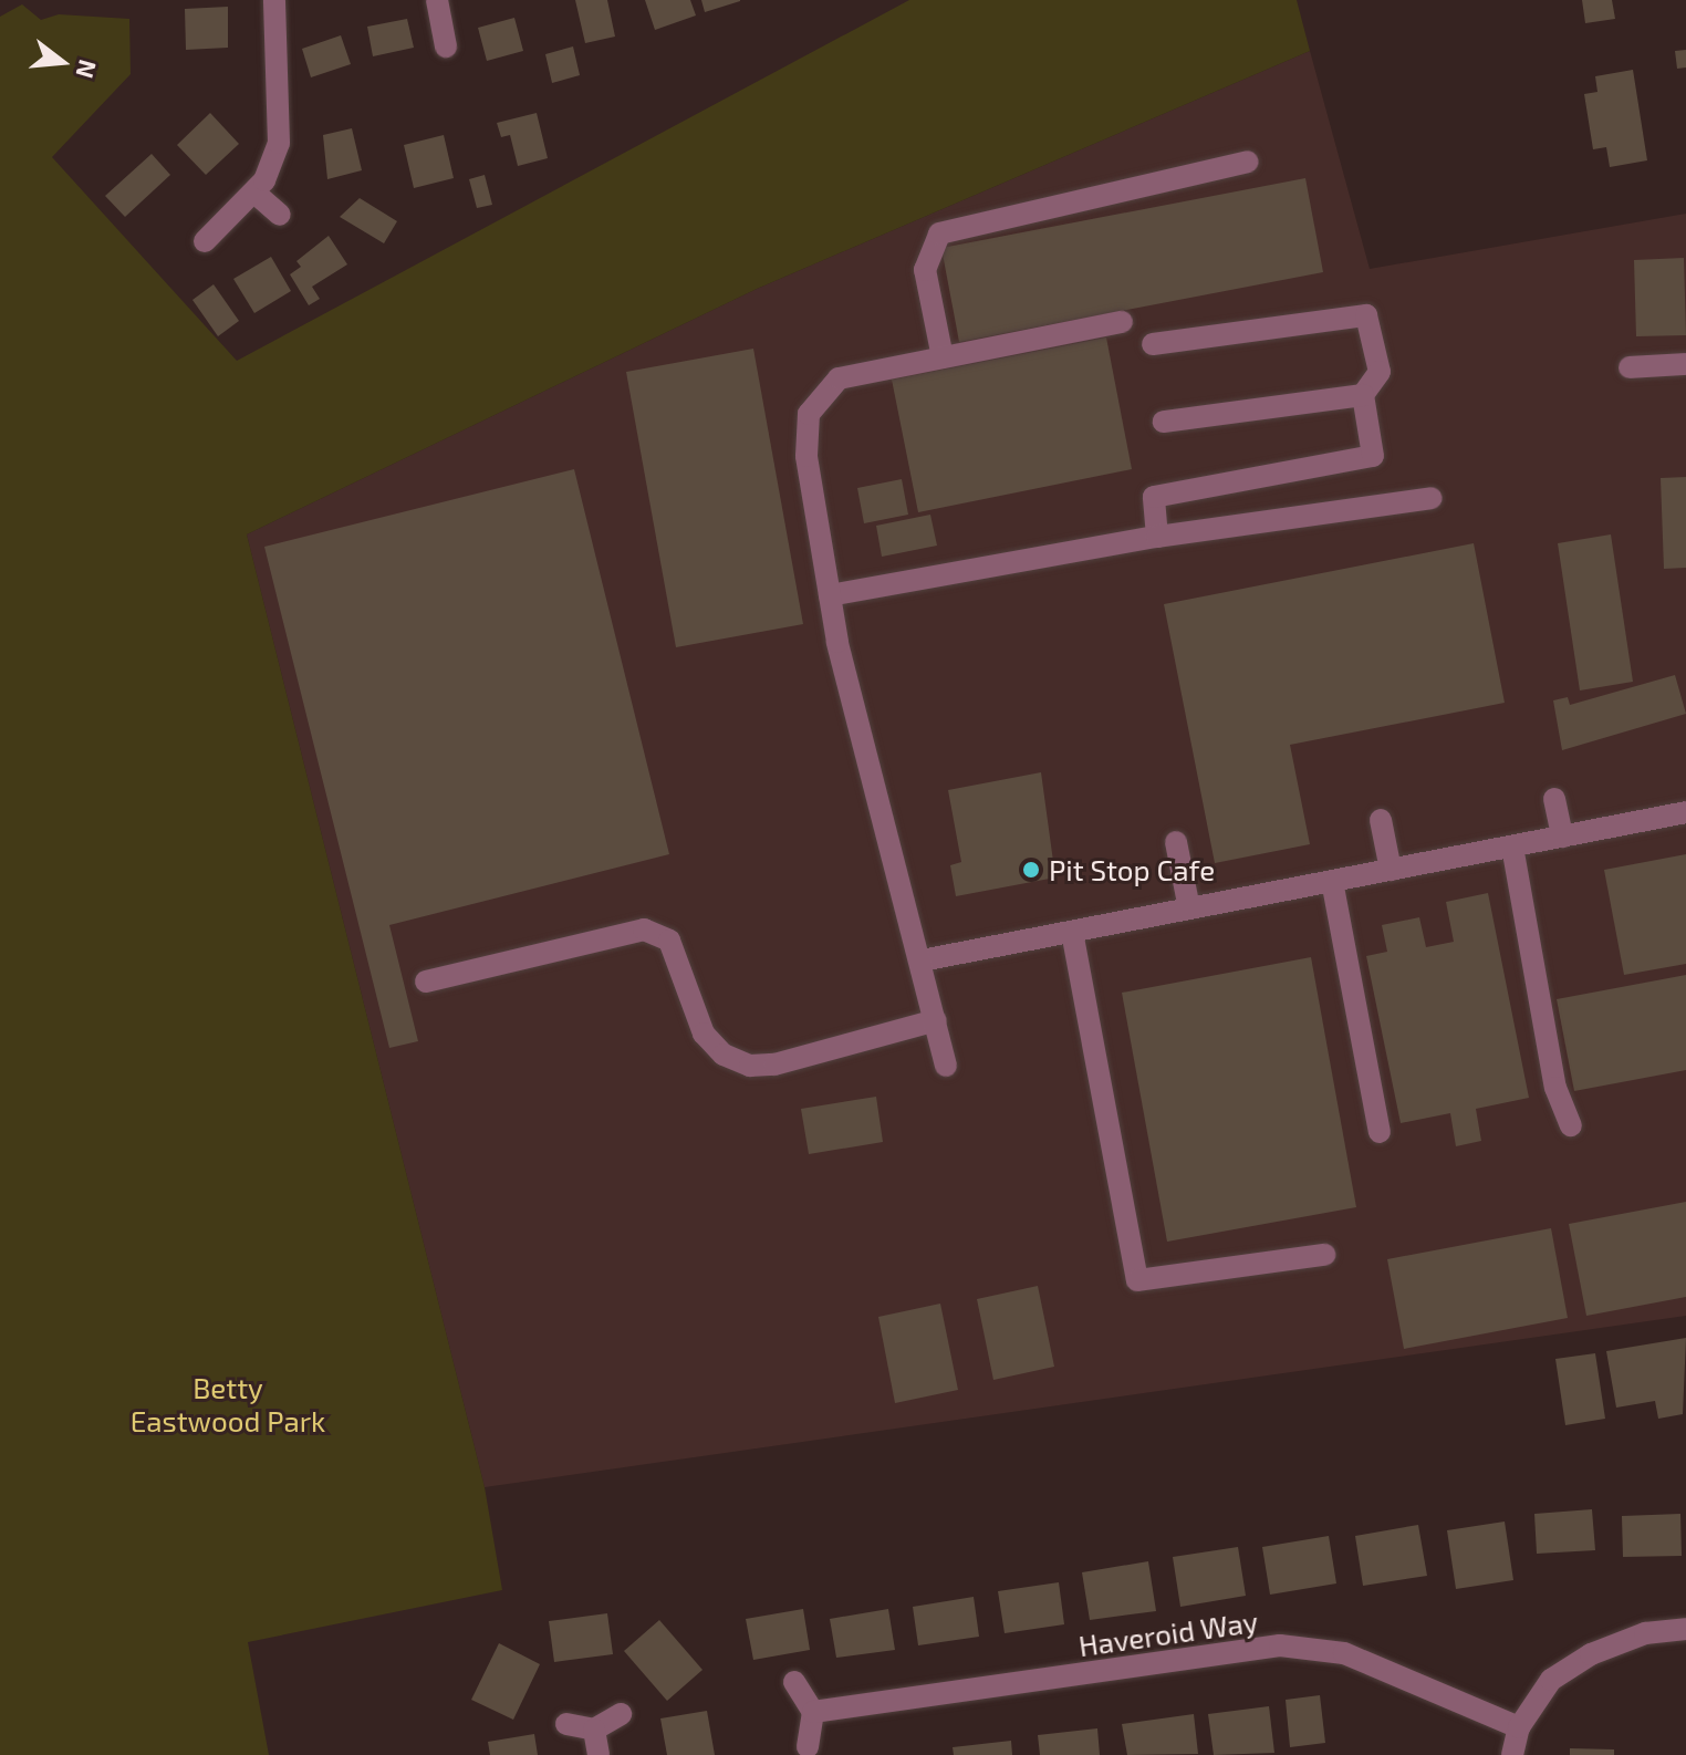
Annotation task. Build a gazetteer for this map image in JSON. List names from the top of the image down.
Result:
{
  "streets": {
    "street": ["Haveroid Way"]
  },
  "parks": ["Betty Eastwood Park"],
  "places": ["Pit Stop Cafe"],
  "north": "right"
}
